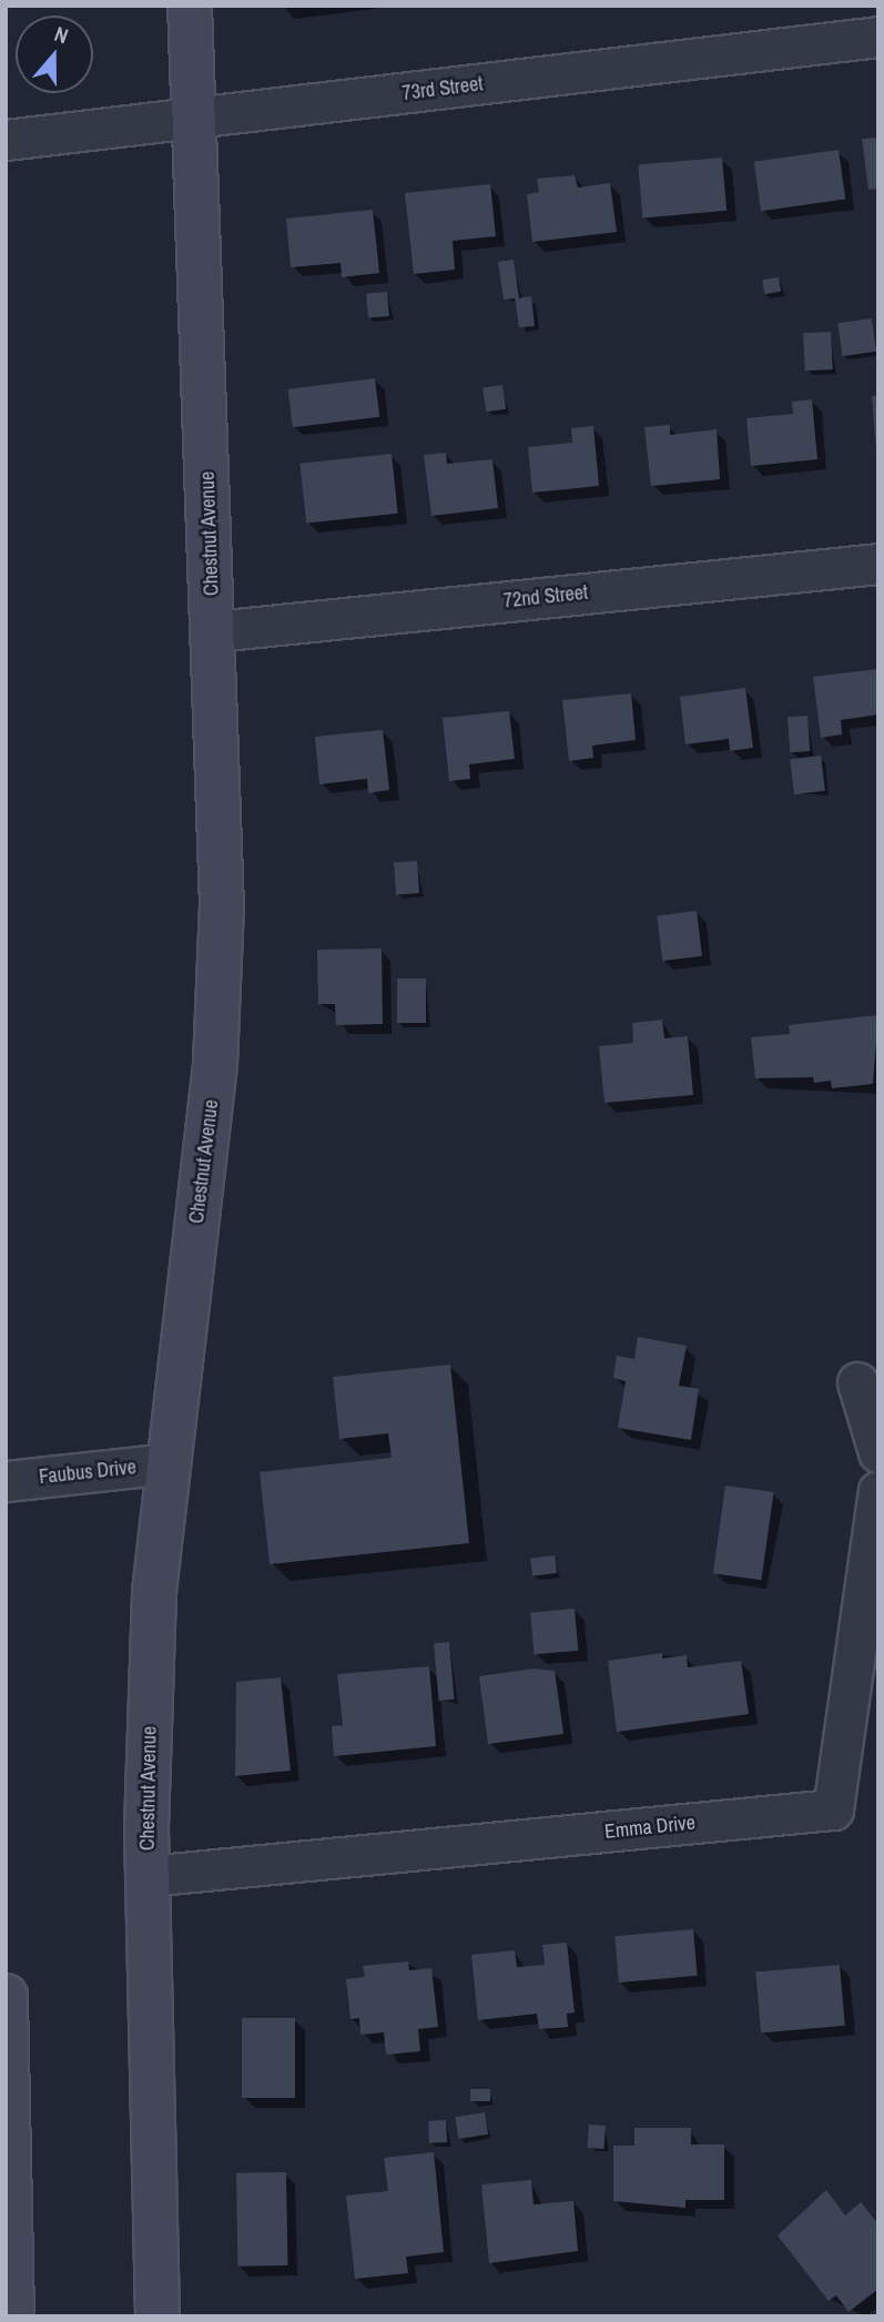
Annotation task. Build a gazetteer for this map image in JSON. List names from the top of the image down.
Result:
{
  "streets": {
    "street": [
      "73rd Street",
      "Chestnut Avenue",
      "72nd Street",
      "Faubus Drive",
      "Emma Drive"
    ]
  },
  "crossings": [
    ["73rd Street", "Chestnut Avenue"],
    ["Chestnut Avenue", "72nd Street"],
    ["Chestnut Avenue", "Faubus Drive"],
    ["Chestnut Avenue", "Emma Drive"]
  ],
  "north": "top"
}
